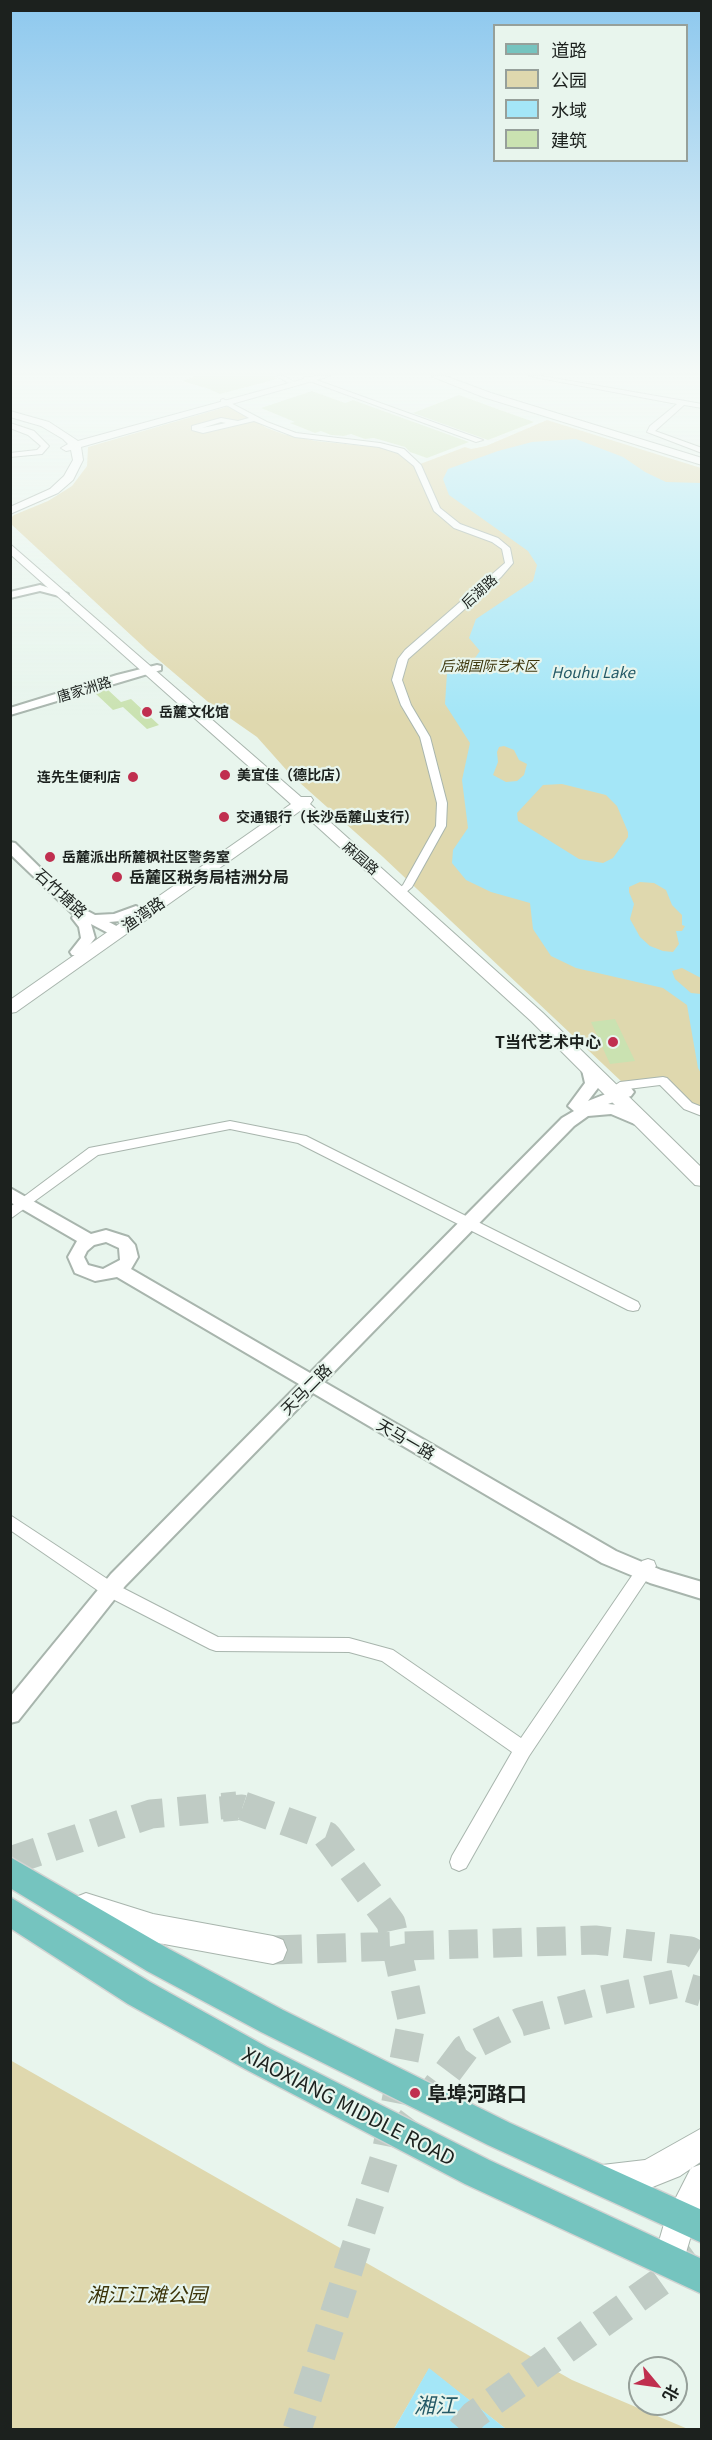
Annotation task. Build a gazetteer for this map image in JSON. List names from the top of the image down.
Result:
{
  "streets": {
    "main road": ["麻园路", "渔湾路", "XIAOXIANG MIDDLE ROAD"],
    "street": [
      "后湖路",
      "唐家洲路",
      "石竹塘路",
      "天马二路",
      "天马一路"
    ]
  },
  "crossings": [
    ["后湖路", "麻园路"],
    ["唐家洲路", "麻园路"],
    ["麻园路", "渔湾路"],
    ["麻园路", "天马二路"],
    ["石竹塘路", "渔湾路"],
    ["天马二路", "天马一路"]
  ],
  "water": ["Houhu Lake", "湘江"],
  "parks": ["后湖国际艺术区", "湘江江滩公园"],
  "places": [
    "岳麓文化馆",
    "美宜佳（德比店）",
    "连先生便利店",
    "交通银行（长沙岳麓山支行）",
    "岳麓派出所麓枫社区警务室",
    "岳麓区税务局桔洲分局",
    "T当代艺术中心",
    "阜埠河路口"
  ],
  "legend": [
    "道路",
    "公园",
    "水域",
    "建筑"
  ],
  "north": "bottom right"
}
